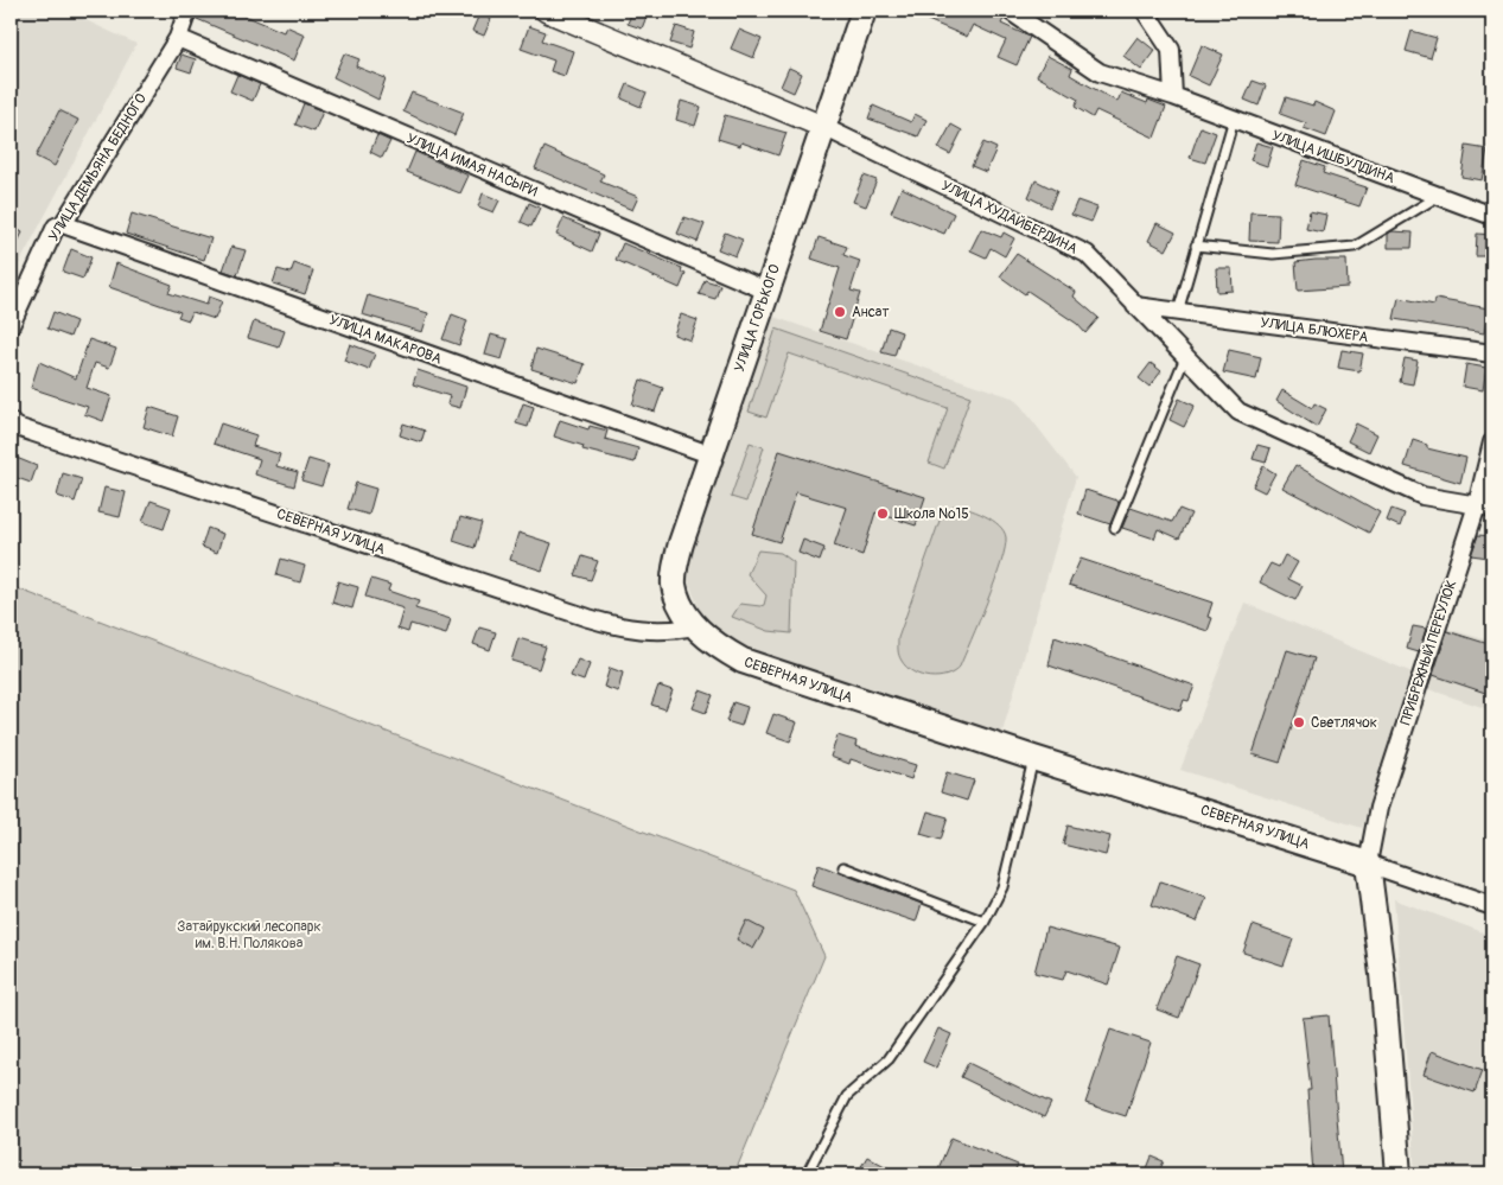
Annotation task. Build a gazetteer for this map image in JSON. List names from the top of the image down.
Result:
{
  "streets": {
    "main road": ["УЛИЦА ГОРЬКОГО", "СЕВЕРНАЯ УЛИЦА"],
    "street": [
      "УЛИЦА ИШБУЛДИНА",
      "УЛИЦА ИМАЯ НАСЫРИ",
      "УЛИЦА ДЕМЬЯНА БЕДНОГО",
      "УЛИЦА ХУДАЙБЕРДИНА",
      "УЛИЦА БЛЮХЕРА",
      "УЛИЦА МАКАРОВА",
      "ПРИБРЕЖНЫЙ ПЕРЕУЛОК"
    ]
  },
  "crossings": [
    ["УЛИЦА ИМАЯ НАСЫРИ", "УЛИЦА ДЕМЬЯНА БЕДНОГО"],
    ["УЛИЦА ИМАЯ НАСЫРИ", "УЛИЦА ГОРЬКОГО"],
    ["УЛИЦА ДЕМЬЯНА БЕДНОГО", "УЛИЦА МАКАРОВА"],
    ["УЛИЦА ХУДАЙБЕРДИНА", "УЛИЦА ГОРЬКОГО"],
    ["УЛИЦА ХУДАЙБЕРДИНА", "УЛИЦА БЛЮХЕРА"],
    ["УЛИЦА ХУДАЙБЕРДИНА", "ПРИБРЕЖНЫЙ ПЕРЕУЛОК"],
    ["УЛИЦА ГОРЬКОГО", "УЛИЦА МАКАРОВА"],
    ["УЛИЦА ГОРЬКОГО", "СЕВЕРНАЯ УЛИЦА"],
    ["СЕВЕРНАЯ УЛИЦА", "ПРИБРЕЖНЫЙ ПЕРЕУЛОК"]
  ],
  "parks": ["Затайрукский лесопарк им. В.Н. Полякова"],
  "places": ["Ансат", "Школа №15", "Светлячок"]
}
